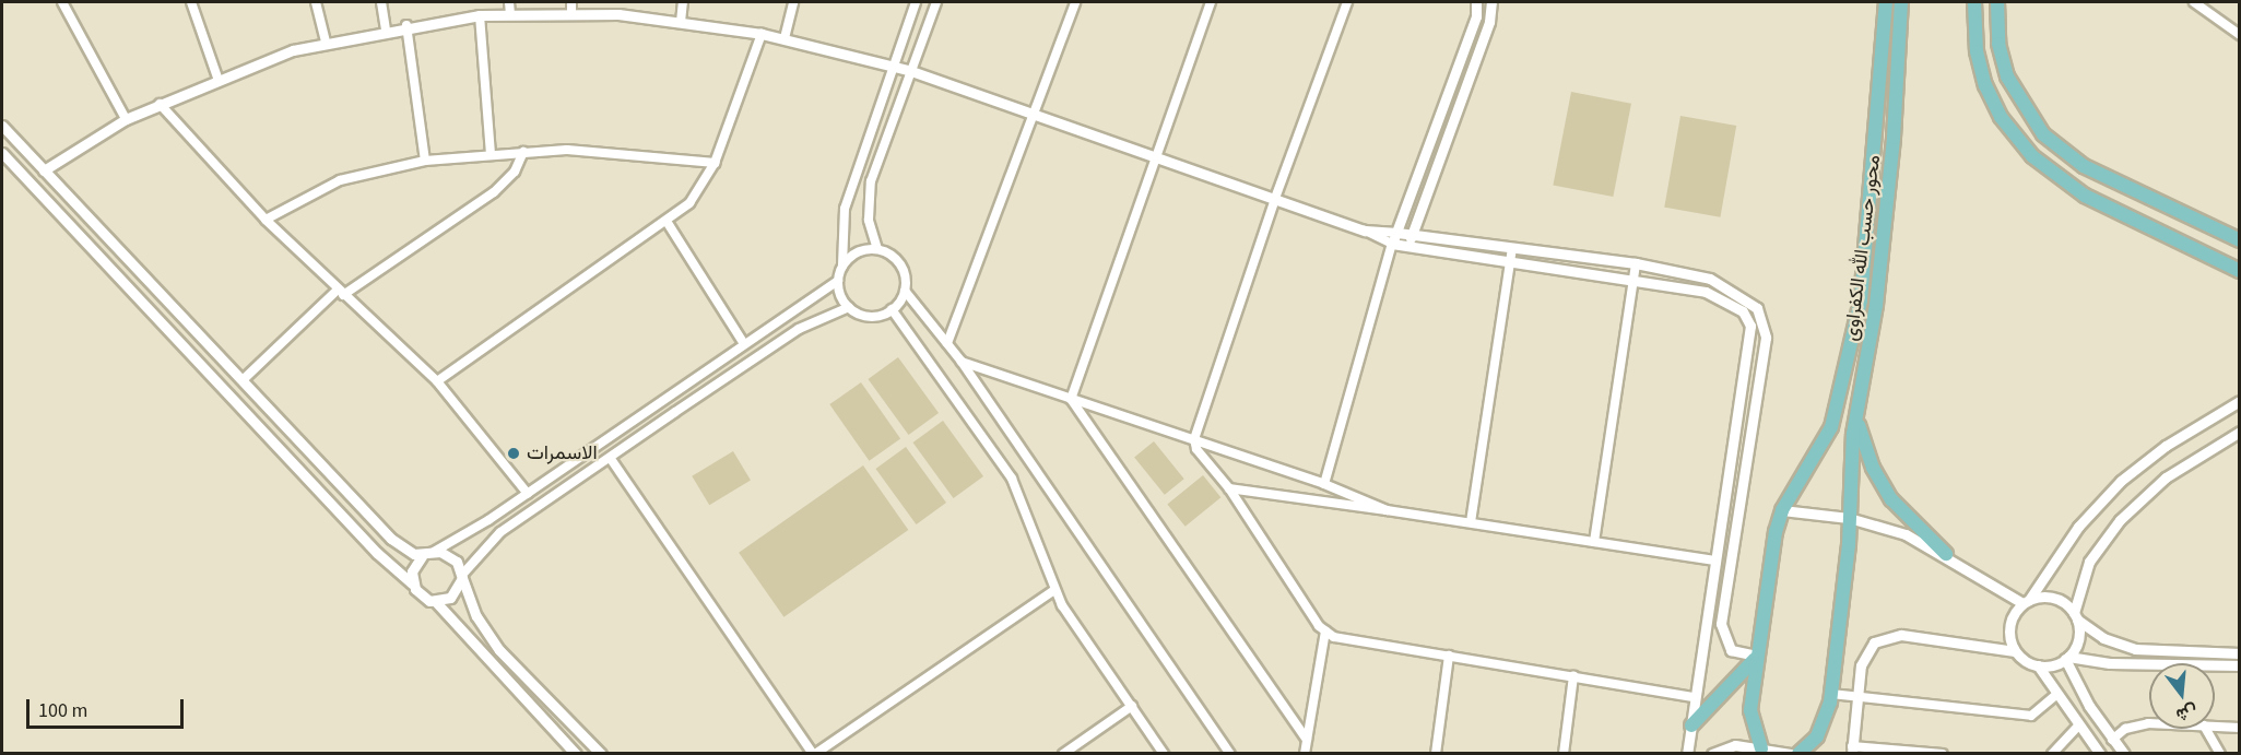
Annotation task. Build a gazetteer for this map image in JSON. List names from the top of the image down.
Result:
{
  "streets": {
    "main road": ["محور حسب الله الكفراوى"]
  },
  "places": ["الاسمرات"],
  "scale_bar": "100 m",
  "north": "bottom"
}
